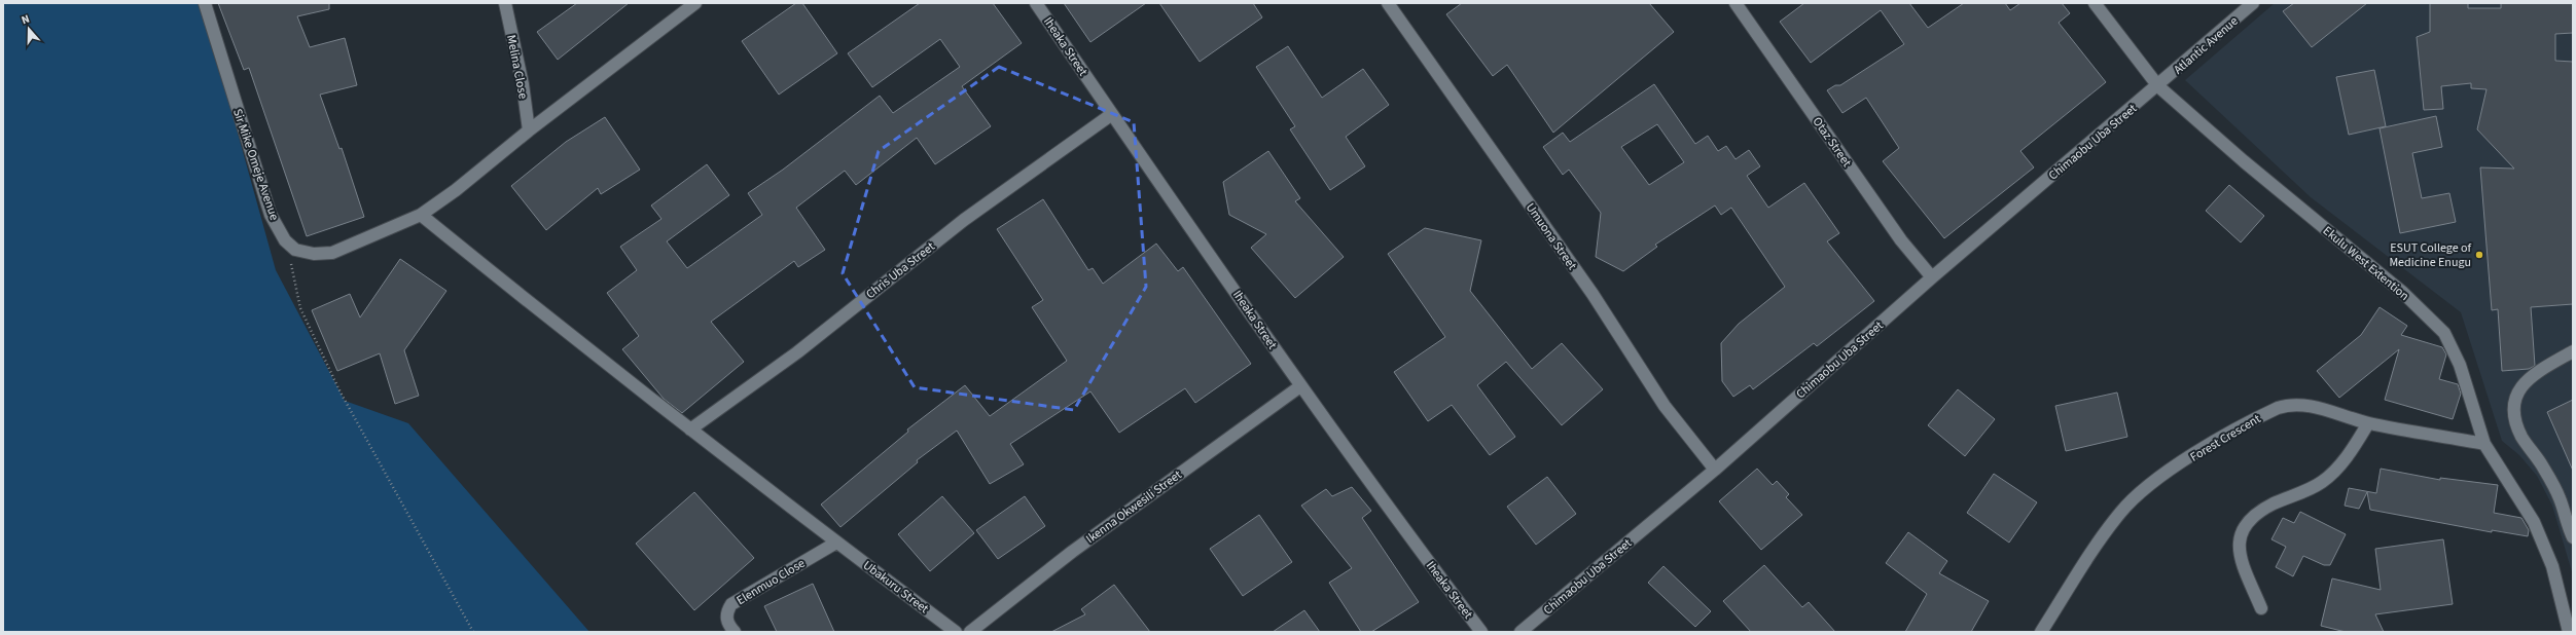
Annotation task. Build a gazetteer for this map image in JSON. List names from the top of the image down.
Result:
{
  "streets": {
    "street": [
      "Atlantic Avenue",
      "Iheaka Street",
      "Melina Close",
      "Otaz Street",
      "Chimaobu Uba Street",
      "Sir Mike Omeje Avenue",
      "Umuona Street",
      "Ekulu West Extention",
      "Chris Uba Street",
      "Forest Crescent",
      "Ikenna Okwesili Street",
      "Elenmuo Close",
      "Ubakuru Street"
    ]
  },
  "crossings": [
    ["Atlantic Avenue", "Chimaobu Uba Street"],
    ["Atlantic Avenue", "Ekulu West Extention"],
    ["Iheaka Street", "Chris Uba Street"],
    ["Iheaka Street", "Ikenna Okwesili Street"],
    ["Melina Close", "Sir Mike Omeje Avenue"],
    ["Otaz Street", "Chimaobu Uba Street"],
    ["Chimaobu Uba Street", "Umuona Street"],
    ["Chimaobu Uba Street", "Ekulu West Extention"],
    ["Sir Mike Omeje Avenue", "Ubakuru Street"],
    ["Ekulu West Extention", "Forest Crescent"],
    ["Chris Uba Street", "Ubakuru Street"],
    ["Elenmuo Close", "Ubakuru Street"]
  ],
  "places": ["ESUT College of Medicine Enugu"],
  "north": "top"
}
